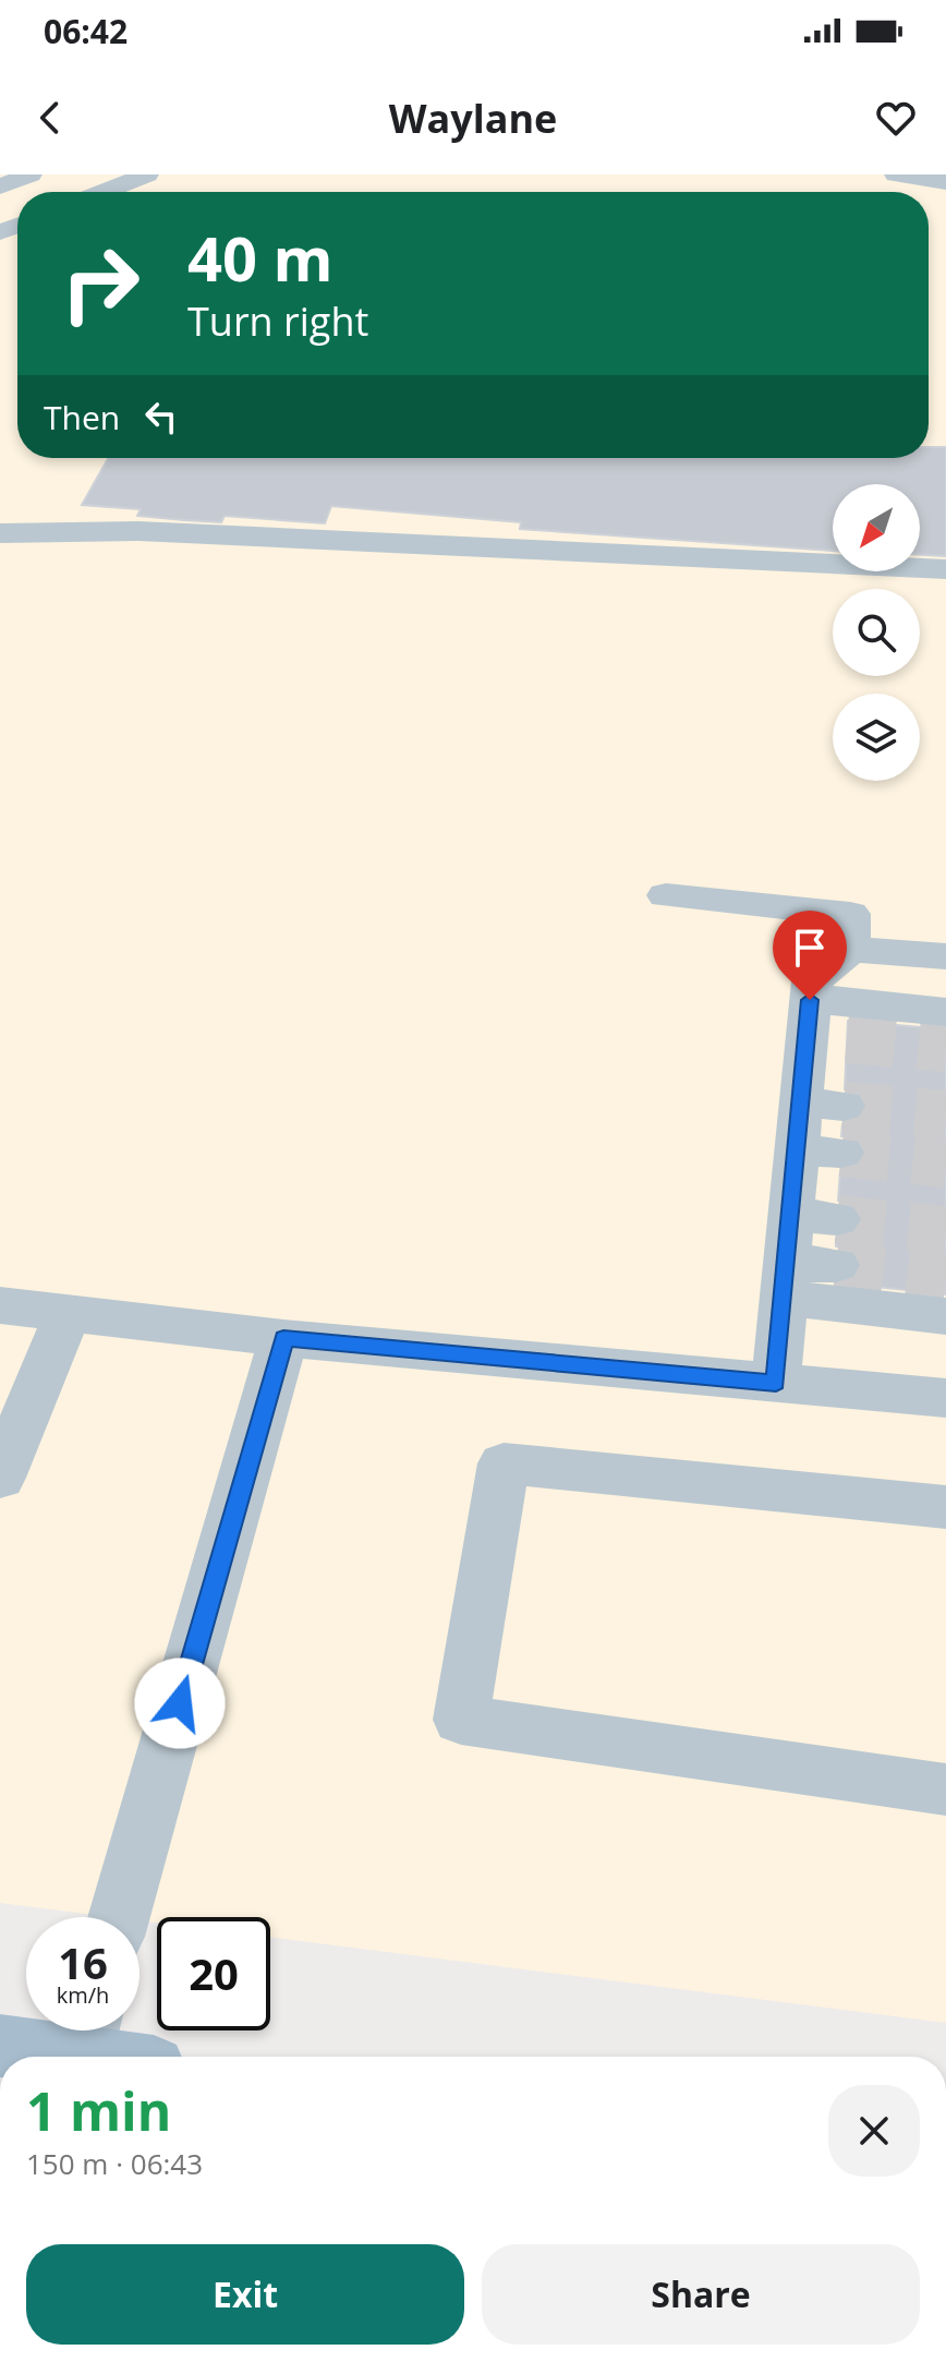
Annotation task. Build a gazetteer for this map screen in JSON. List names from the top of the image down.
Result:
{
  "north": "bottom left",
  "page": {
    "status": "06:42",
    "header": "Waylane",
    "turn": ["40 m", "Turn right"],
    "then": "Then",
    "speed": "16 km/h",
    "limit": "20",
    "heading": ["1 min", "150 m · 06:43"],
    "buttons": ["Exit", "Share"]
  }
}
